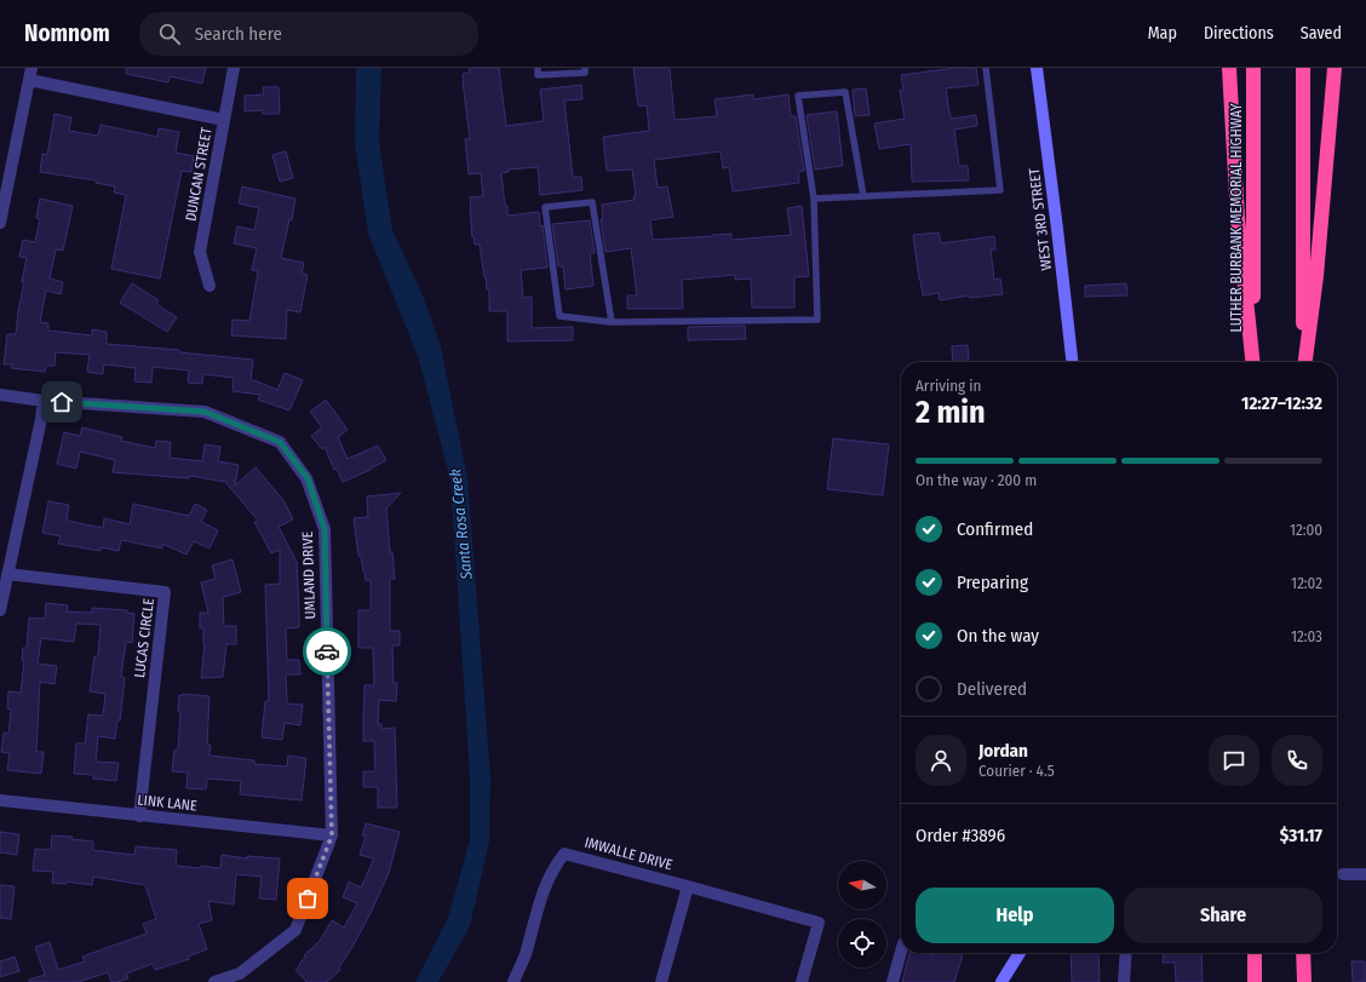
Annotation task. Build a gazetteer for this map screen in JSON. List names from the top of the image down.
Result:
{
  "streets": {
    "highway": ["LUTHER BURBANK MEMORIAL HIGHWAY"],
    "main road": ["WEST 3RD STREET"],
    "street": [
      "DUNCAN STREET",
      "UMLAND DRIVE",
      "LUCAS CIRCLE",
      "LINK LANE",
      "IMWALLE DRIVE"
    ]
  },
  "crossings": [
    ["UMLAND DRIVE", "LINK LANE"],
    ["LUCAS CIRCLE", "LINK LANE"]
  ],
  "water": ["Santa Rosa Creek"],
  "north": "left",
  "page": {
    "header": "Nomnom",
    "search": "Search here",
    "nav": ["Map", "Directions", "Saved"],
    "heading": ["2 min", "Arriving in", "12:27–12:32"],
    "panel": [
      "Jordan",
      "Courier · 4.5",
      "Order #3896",
      "$31.17"
    ],
    "bar": "On the way · 200 m",
    "list": [
      ["Confirmed", "12:00"],
      ["Preparing", "12:02"],
      ["On the way", "12:03"],
      "Delivered"
    ],
    "buttons": ["Help", "Share"]
  }
}
